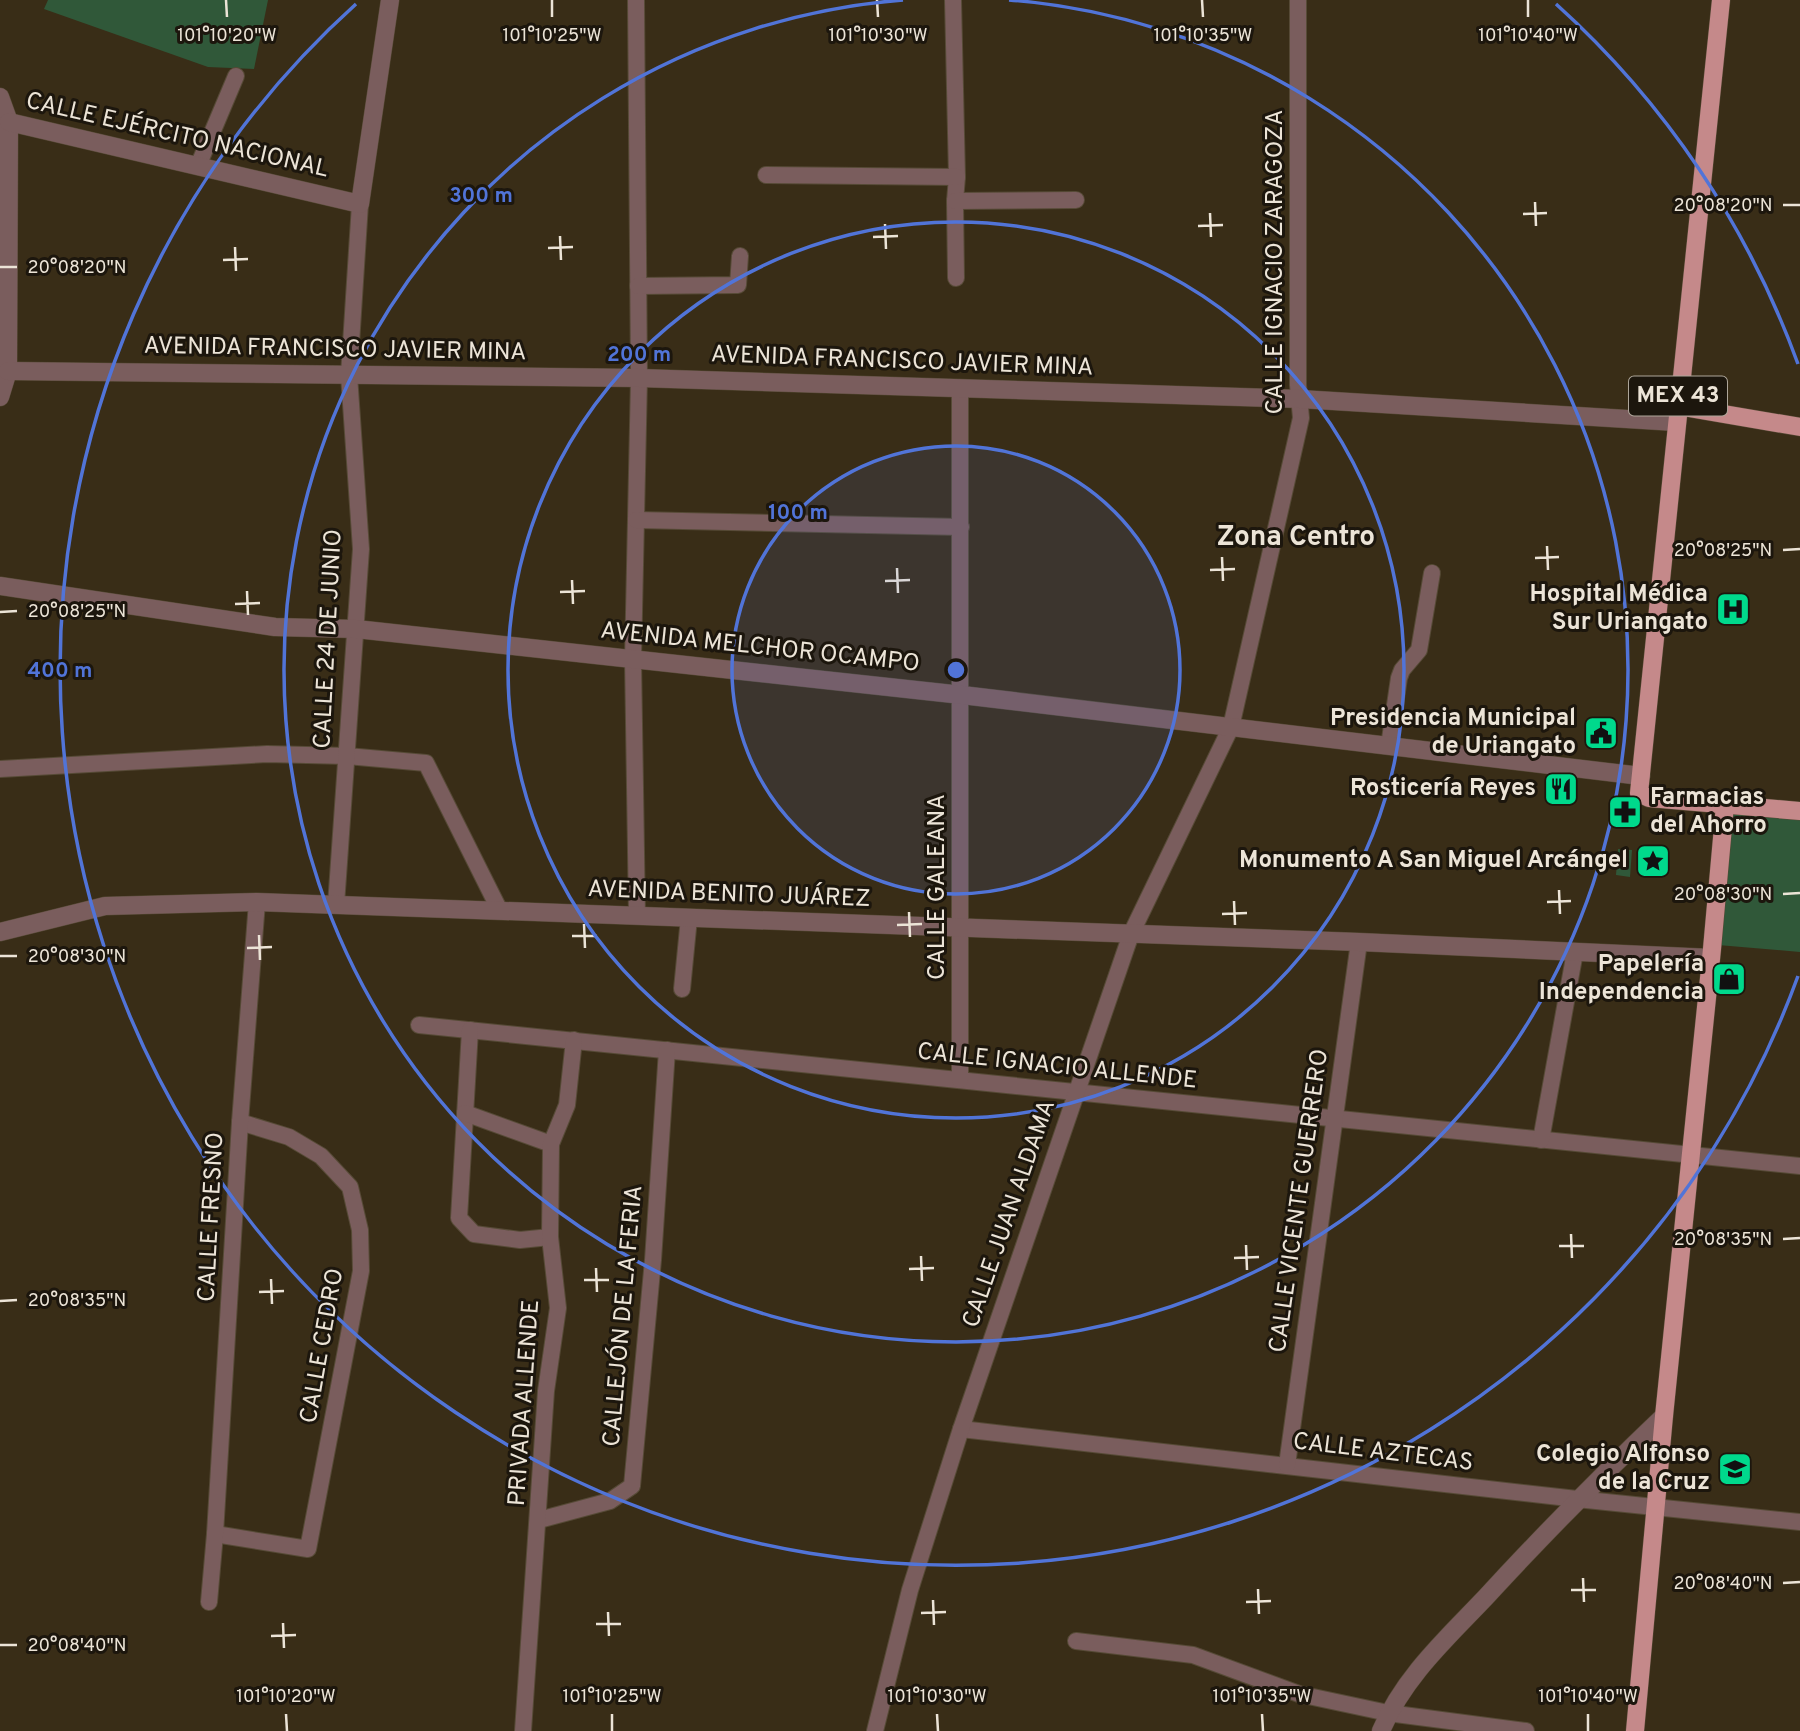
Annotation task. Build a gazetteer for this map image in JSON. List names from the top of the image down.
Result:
{
  "streets": {
    "main road": ["MEX 43"],
    "street": [
      "CALLE EJÉRCITO NACIONAL",
      "CALLE IGNACIO ZARAGOZA",
      "AVENIDA FRANCISCO JAVIER MINA",
      "CALLE 24 DE JUNIO",
      "AVENIDA MELCHOR OCAMPO",
      "CALLE GALEANA",
      "AVENIDA BENITO JUÁREZ",
      "CALLE IGNACIO ALLENDE",
      "CALLE VICENTE GUERRERO",
      "CALLE JUAN ALDAMA",
      "CALLE FRESNO",
      "CALLEJÓN DE LA FERIA",
      "CALLE CEDRO",
      "PRIVADA ALLENDE",
      "CALLE AZTECAS"
    ]
  },
  "crossings": [
    ["CALLE EJÉRCITO NACIONAL", "CALLE 24 DE JUNIO"],
    ["CALLE IGNACIO ZARAGOZA", "AVENIDA FRANCISCO JAVIER MINA"],
    ["CALLE IGNACIO ZARAGOZA", "AVENIDA MELCHOR OCAMPO"],
    ["CALLE IGNACIO ZARAGOZA", "CALLE JUAN ALDAMA"],
    ["AVENIDA FRANCISCO JAVIER MINA", "MEX 43"],
    ["AVENIDA FRANCISCO JAVIER MINA", "CALLE 24 DE JUNIO"],
    ["AVENIDA FRANCISCO JAVIER MINA", "CALLE GALEANA"],
    ["MEX 43", "AVENIDA MELCHOR OCAMPO"],
    ["CALLE 24 DE JUNIO", "AVENIDA MELCHOR OCAMPO"],
    ["CALLE 24 DE JUNIO", "AVENIDA BENITO JUÁREZ"],
    ["AVENIDA MELCHOR OCAMPO", "CALLE GALEANA"],
    ["AVENIDA MELCHOR OCAMPO", "CALLE JUAN ALDAMA"],
    ["CALLE GALEANA", "AVENIDA BENITO JUÁREZ"],
    ["CALLE GALEANA", "CALLE IGNACIO ALLENDE"],
    ["AVENIDA BENITO JUÁREZ", "CALLE VICENTE GUERRERO"],
    ["AVENIDA BENITO JUÁREZ", "CALLE JUAN ALDAMA"],
    ["AVENIDA BENITO JUÁREZ", "CALLE FRESNO"],
    ["CALLE IGNACIO ALLENDE", "CALLE VICENTE GUERRERO"],
    ["CALLE IGNACIO ALLENDE", "CALLE JUAN ALDAMA"],
    ["CALLE IGNACIO ALLENDE", "CALLEJÓN DE LA FERIA"],
    ["CALLE IGNACIO ALLENDE", "PRIVADA ALLENDE"],
    ["CALLE VICENTE GUERRERO", "CALLE AZTECAS"],
    ["CALLE JUAN ALDAMA", "CALLE AZTECAS"],
    ["CALLE FRESNO", "CALLE CEDRO"],
    ["CALLEJÓN DE LA FERIA", "PRIVADA ALLENDE"]
  ],
  "districts": ["Zona Centro"],
  "places": {
    "hospital": ["Hospital Médica Sur Uriangato"],
    "public building": ["Presidencia Municipal de Uriangato"],
    "restaurant": ["Rosticería Reyes"],
    "pharmacy": ["Farmacias del Ahorro"],
    "place": ["Monumento A San Miguel Arcángel"],
    "shop": ["Papelería Independencia"],
    "school or university": ["Colegio Alfonso de la Cruz"]
  },
  "coordinates": [
    "101°10'20\"W",
    "101°10'25\"W",
    "101°10'30\"W",
    "101°10'35\"W",
    "101°10'40\"W",
    "20°08'20\"N",
    "20°08'25\"N",
    "20°08'30\"N",
    "20°08'35\"N",
    "20°08'40\"N"
  ],
  "rings": [
    "300 m",
    "200 m",
    "100 m",
    "400 m"
  ]
}
